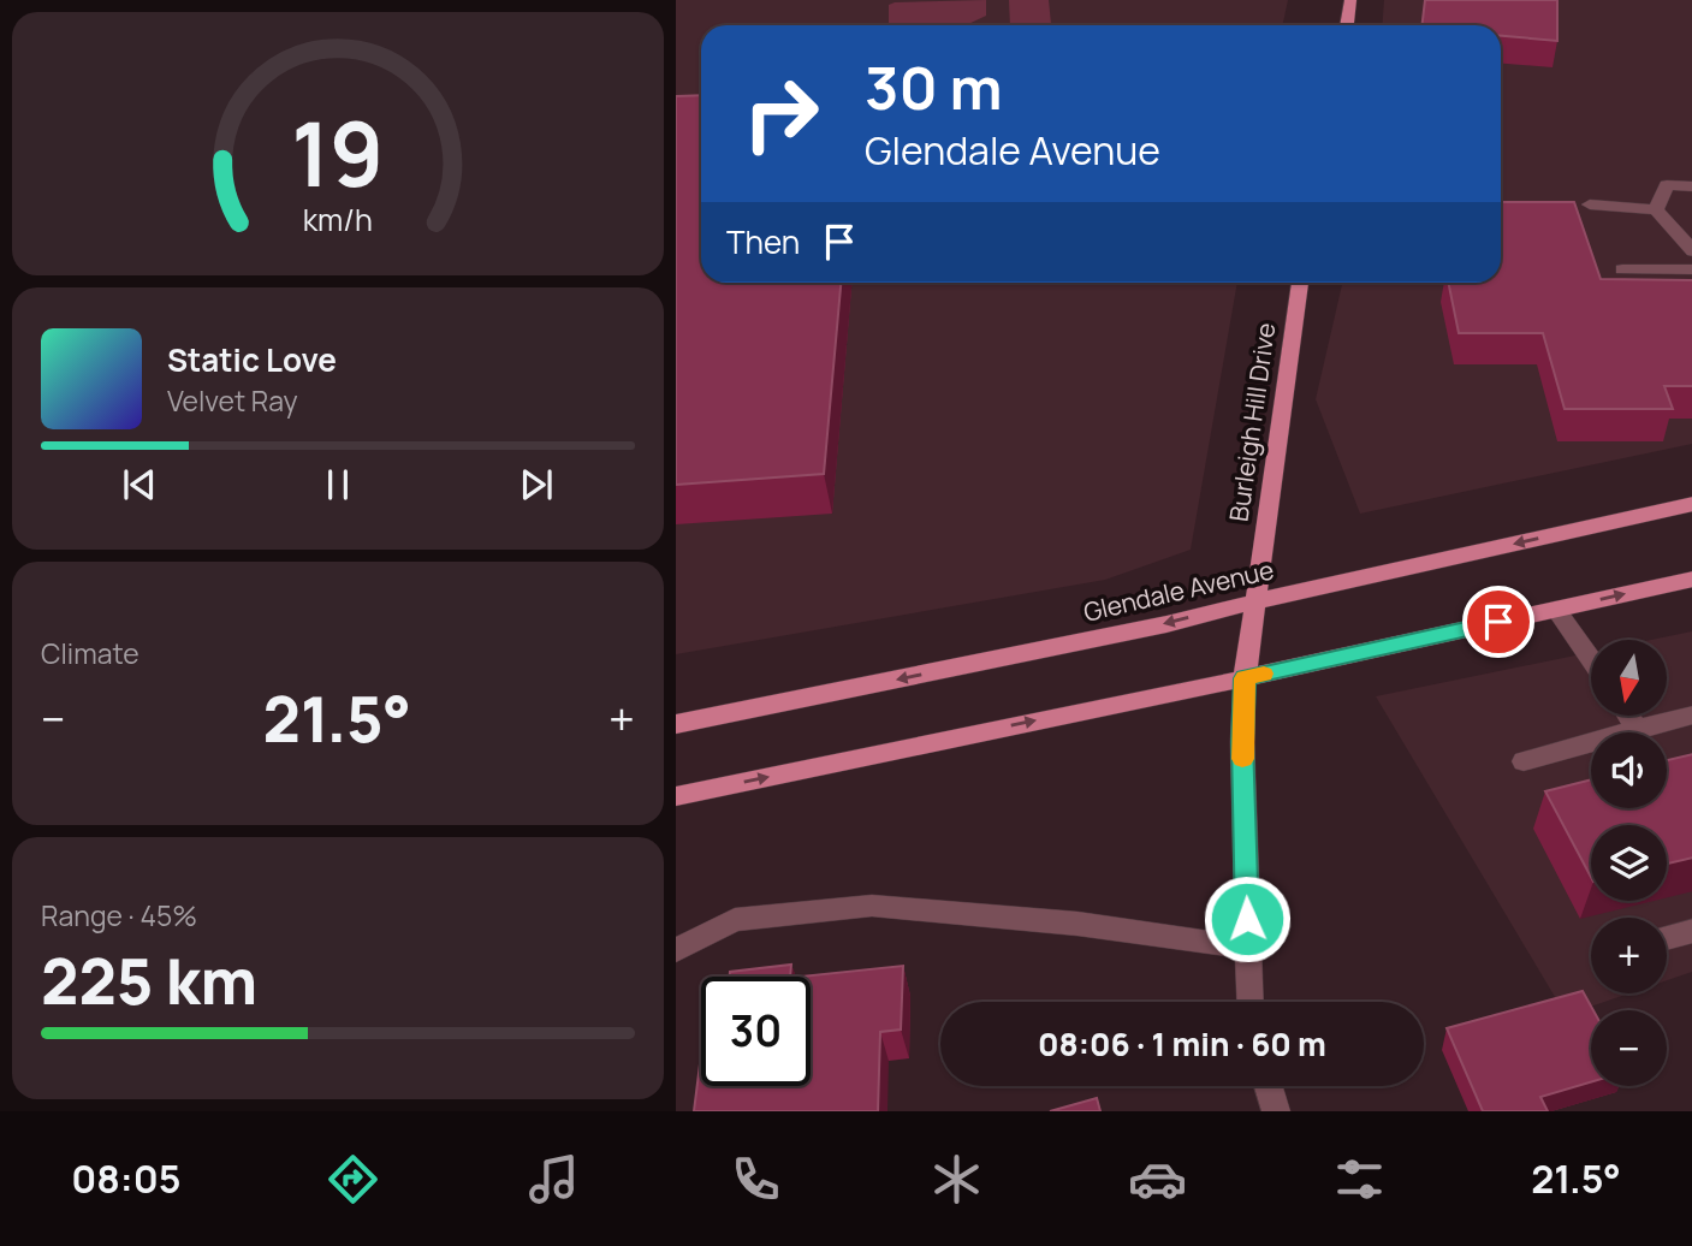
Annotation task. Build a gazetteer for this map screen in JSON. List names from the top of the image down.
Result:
{
  "streets": {
    "main road": ["Burleigh Hill Drive", "Glendale Avenue"]
  },
  "crossings": [
    ["Burleigh Hill Drive", "Glendale Avenue"]
  ],
  "north": "bottom",
  "page": {
    "turn": ["30 m", "Glendale Avenue"],
    "then": "Then",
    "song": ["Static Love", "Velvet Ray"],
    "tile": [
      "Climate",
      ["Range · 45%", "225 km"]
    ],
    "map_buttons": ["+", "−"],
    "heat": ["−", "21.5°", "+"],
    "limit": "30",
    "trip": "08:06 · 1 min · 60 m",
    "tabs": ["08:05", "21.5°"],
    "gauge": ["19", "km/h"]
  }
}
